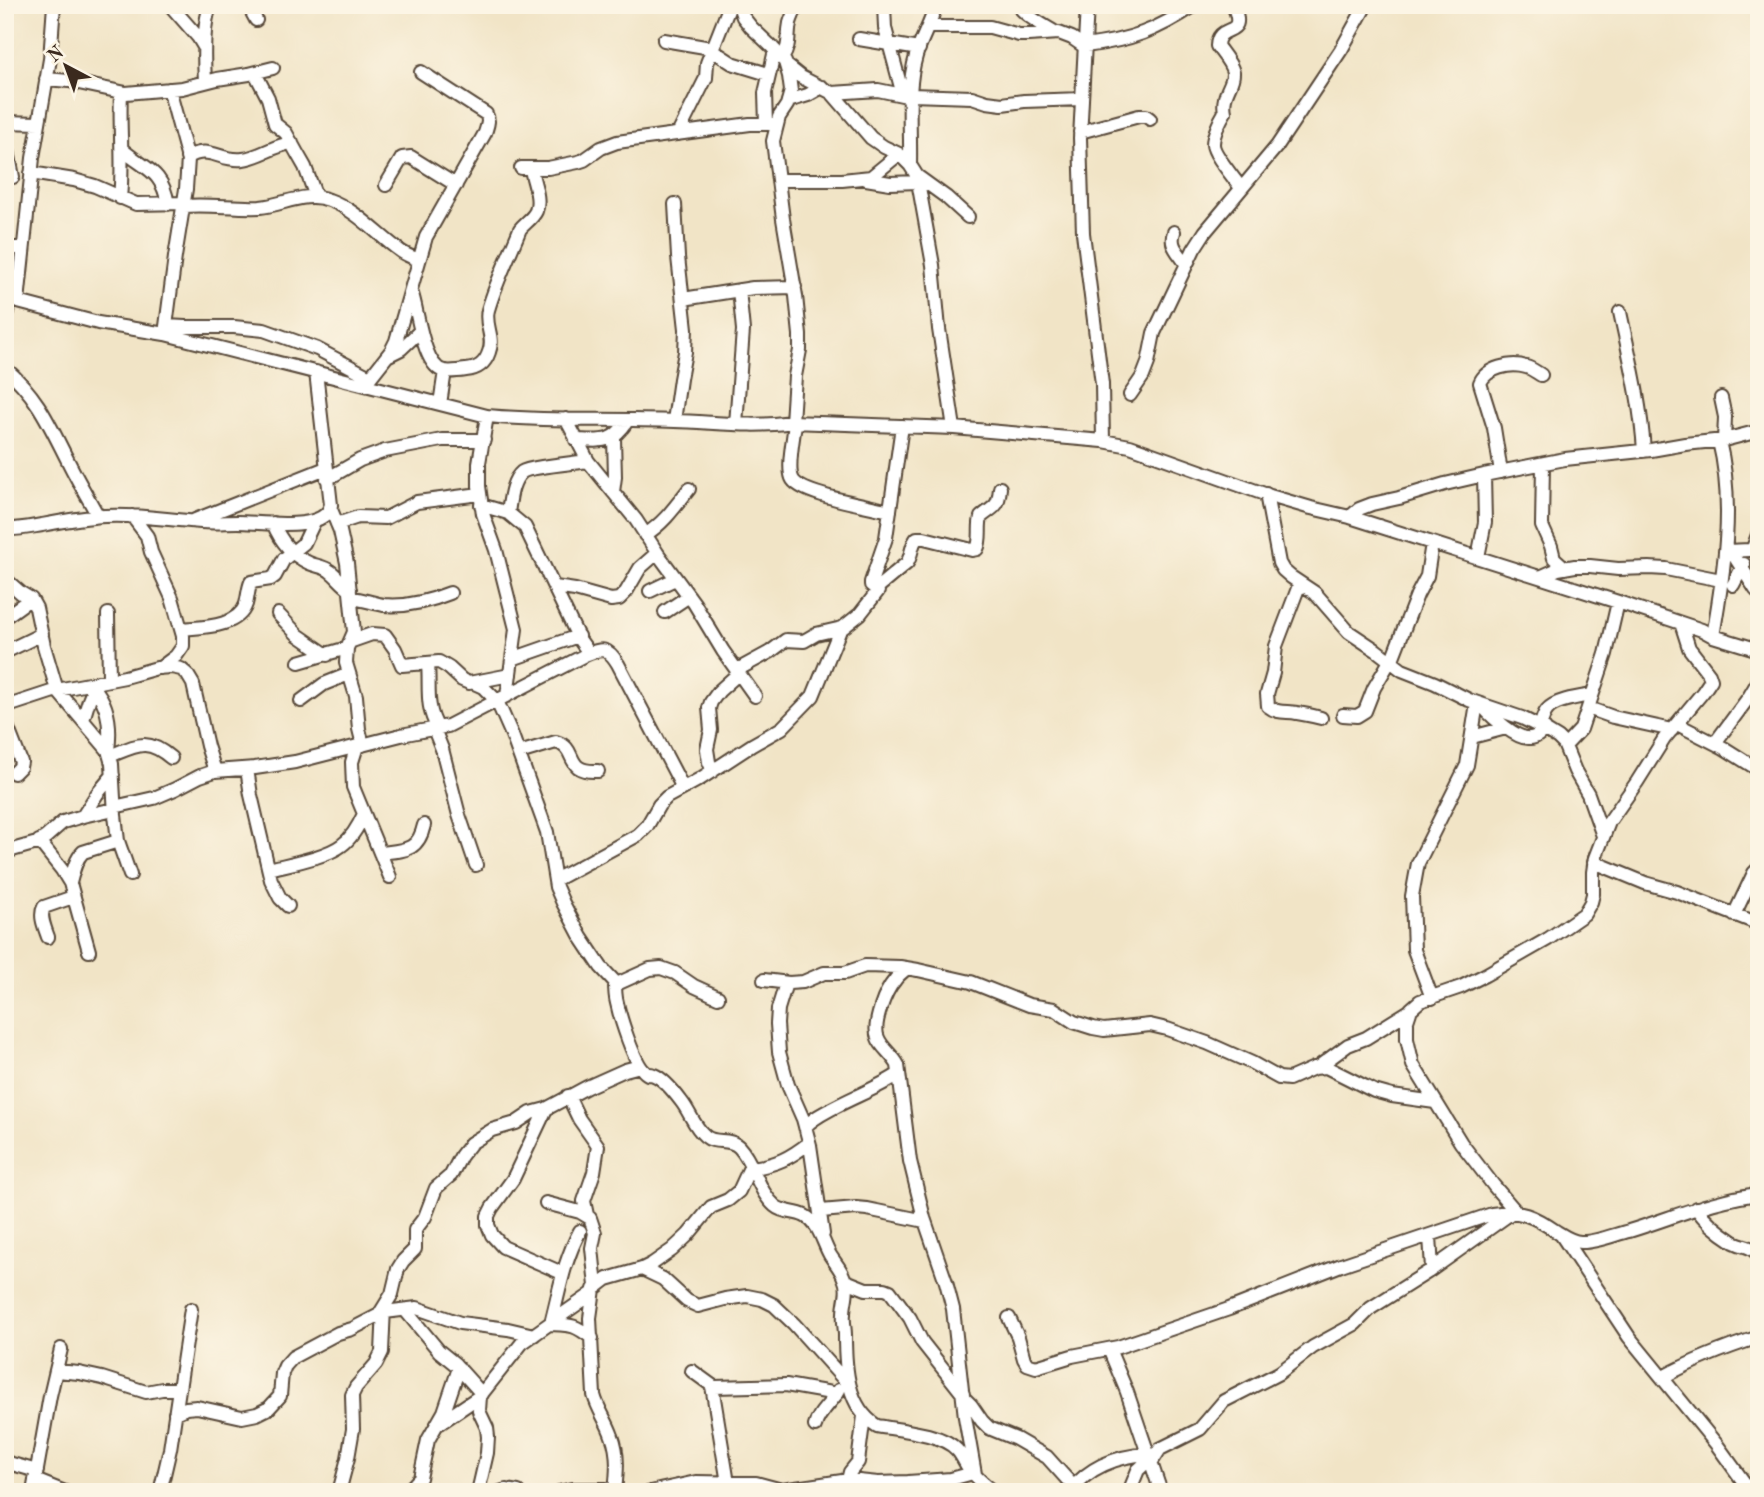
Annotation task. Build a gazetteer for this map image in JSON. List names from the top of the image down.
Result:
{
  "north": "top left"
}
